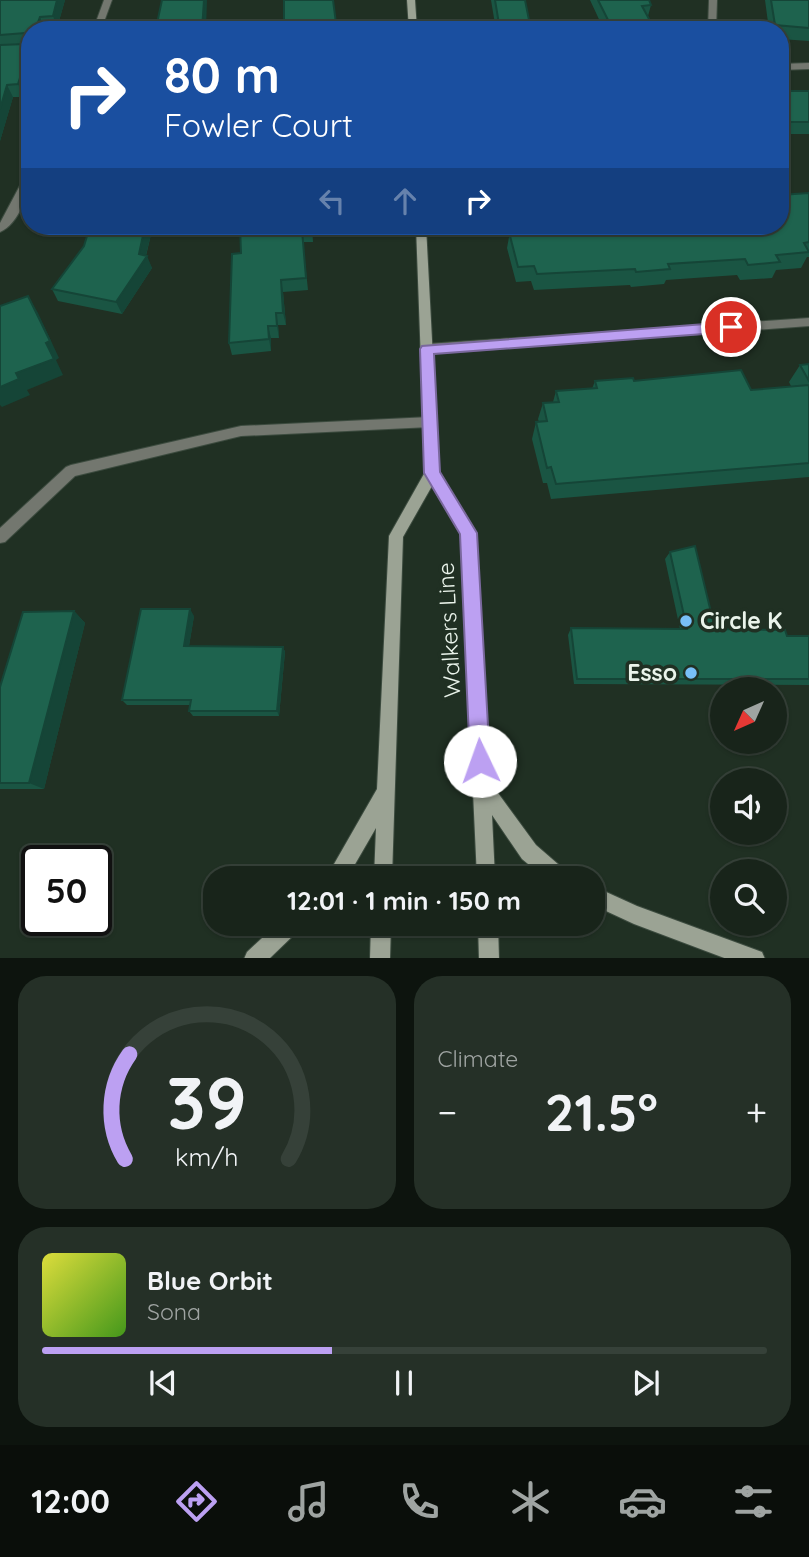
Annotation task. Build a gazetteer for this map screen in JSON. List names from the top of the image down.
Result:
{
  "streets": {
    "main road": ["Walkers Line"]
  },
  "places": ["Circle K", "Esso"],
  "north": "bottom left",
  "page": {
    "turn": ["80 m", "Fowler Court"],
    "limit": "50",
    "trip": "12:01 · 1 min · 150 m",
    "tile": "Climate",
    "heat": ["−", "21.5°", "+"],
    "song": ["Blue Orbit", "Sona"],
    "tabs": "12:00",
    "gauge": ["39", "km/h"]
  }
}
